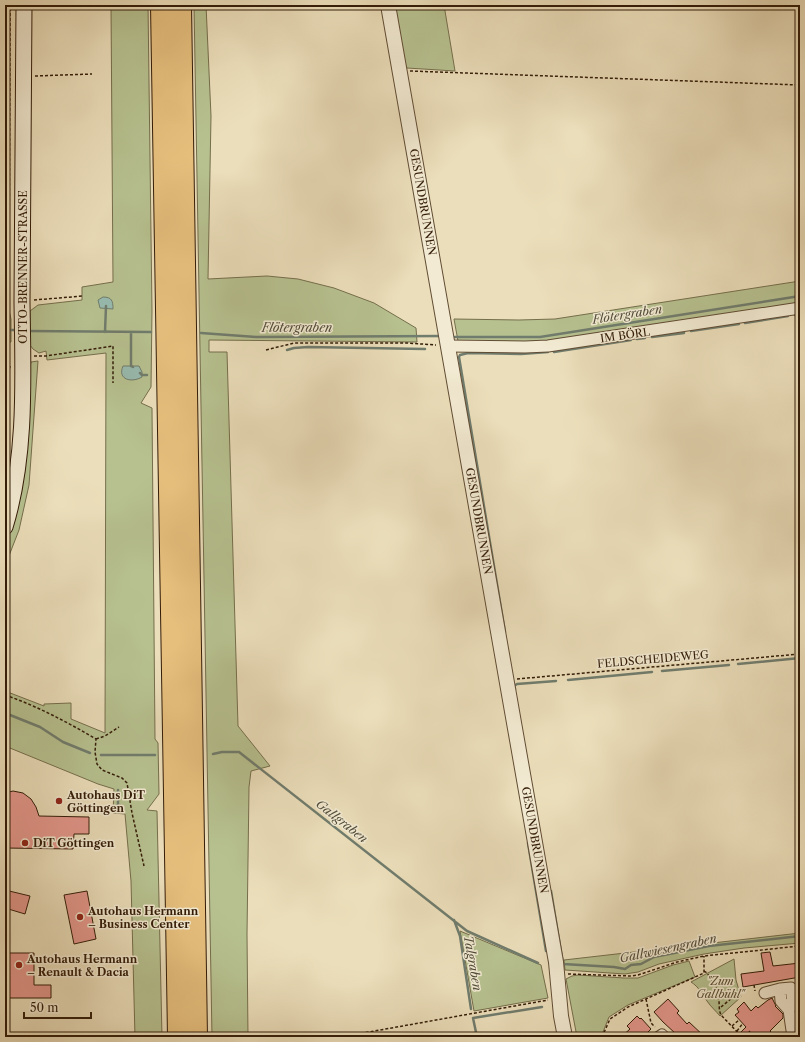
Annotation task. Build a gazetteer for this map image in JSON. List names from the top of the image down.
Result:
{
  "streets": {
    "main road": ["OTTO-BRENNER-STRASSE"],
    "street": ["GESUNDBRUNNEN", "IM BÖRL"],
    "path": ["FELDSCHEIDEWEG"]
  },
  "crossings": [
    ["GESUNDBRUNNEN", "IM BÖRL"],
    ["GESUNDBRUNNEN", "FELDSCHEIDEWEG"]
  ],
  "water": [
    "Flötergraben",
    "Gallgraben",
    "Gallwiesengraben",
    "Talgraben"
  ],
  "parks": ["\"Zum Gallbühl\""],
  "places": [
    "Autohaus DiT Göttingen",
    "DiT Göttingen",
    "Autohaus Hermann – Business Center",
    "Autohaus Hermann – Renault & Dacia"
  ],
  "scale_bar": "50 m"
}
